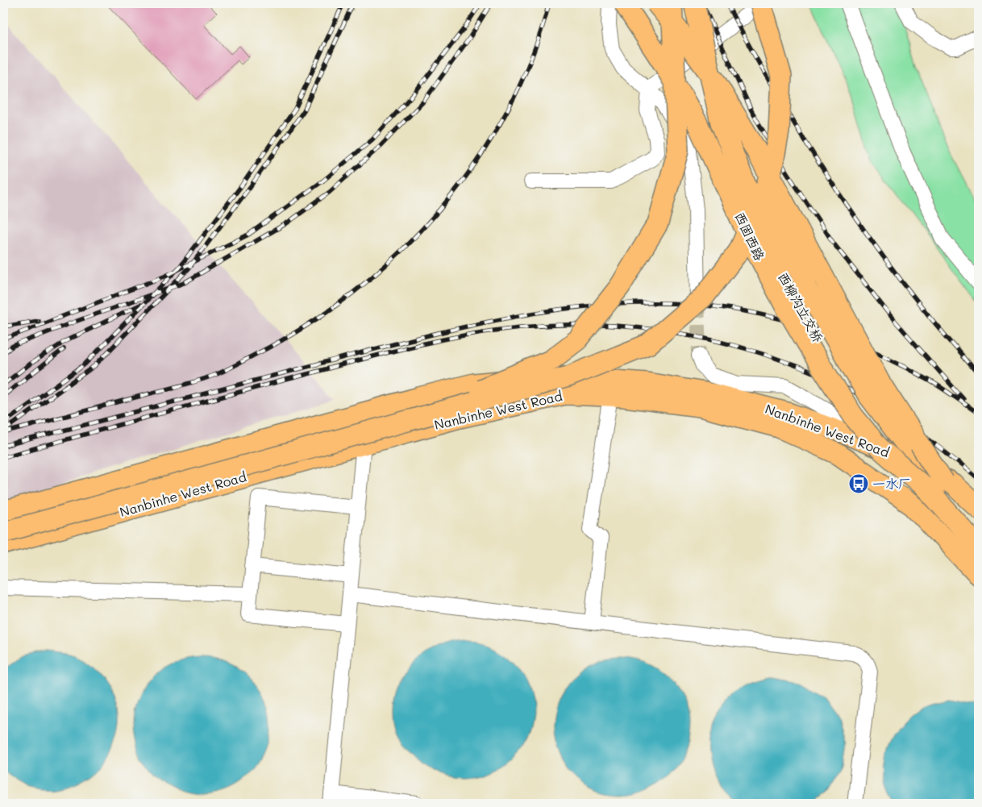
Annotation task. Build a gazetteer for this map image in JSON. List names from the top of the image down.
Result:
{
  "streets": {
    "highway": ["西固西路", "西柳沟立交桥", "Nanbinhe West Road"]
  },
  "crossings": [
    ["西固西路", "西柳沟立交桥"]
  ],
  "places": {
    "bus stop": ["一水厂"]
  }
}
